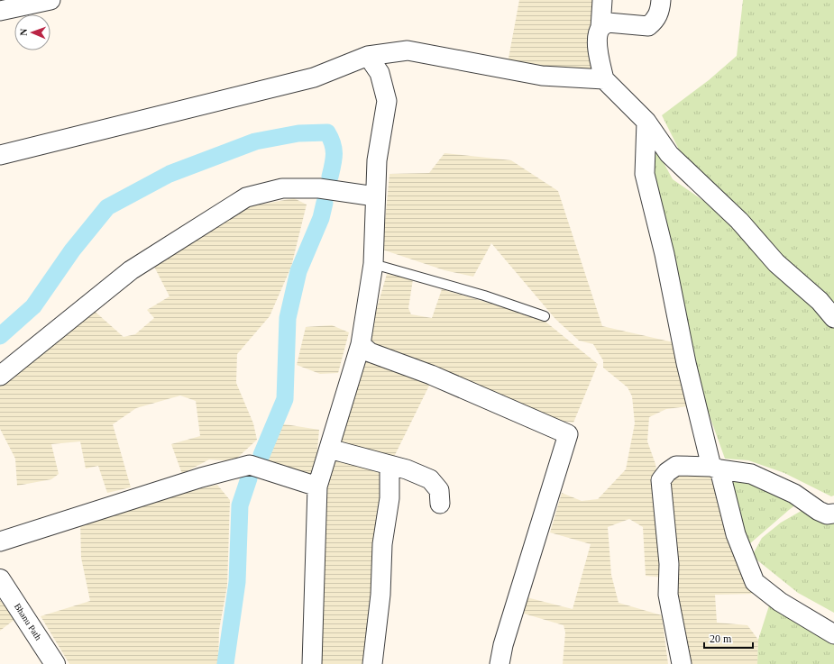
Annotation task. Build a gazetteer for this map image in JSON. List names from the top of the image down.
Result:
{
  "streets": {
    "street": ["Bhanu Path"]
  },
  "scale_bar": "20 m",
  "north": "left"
}
